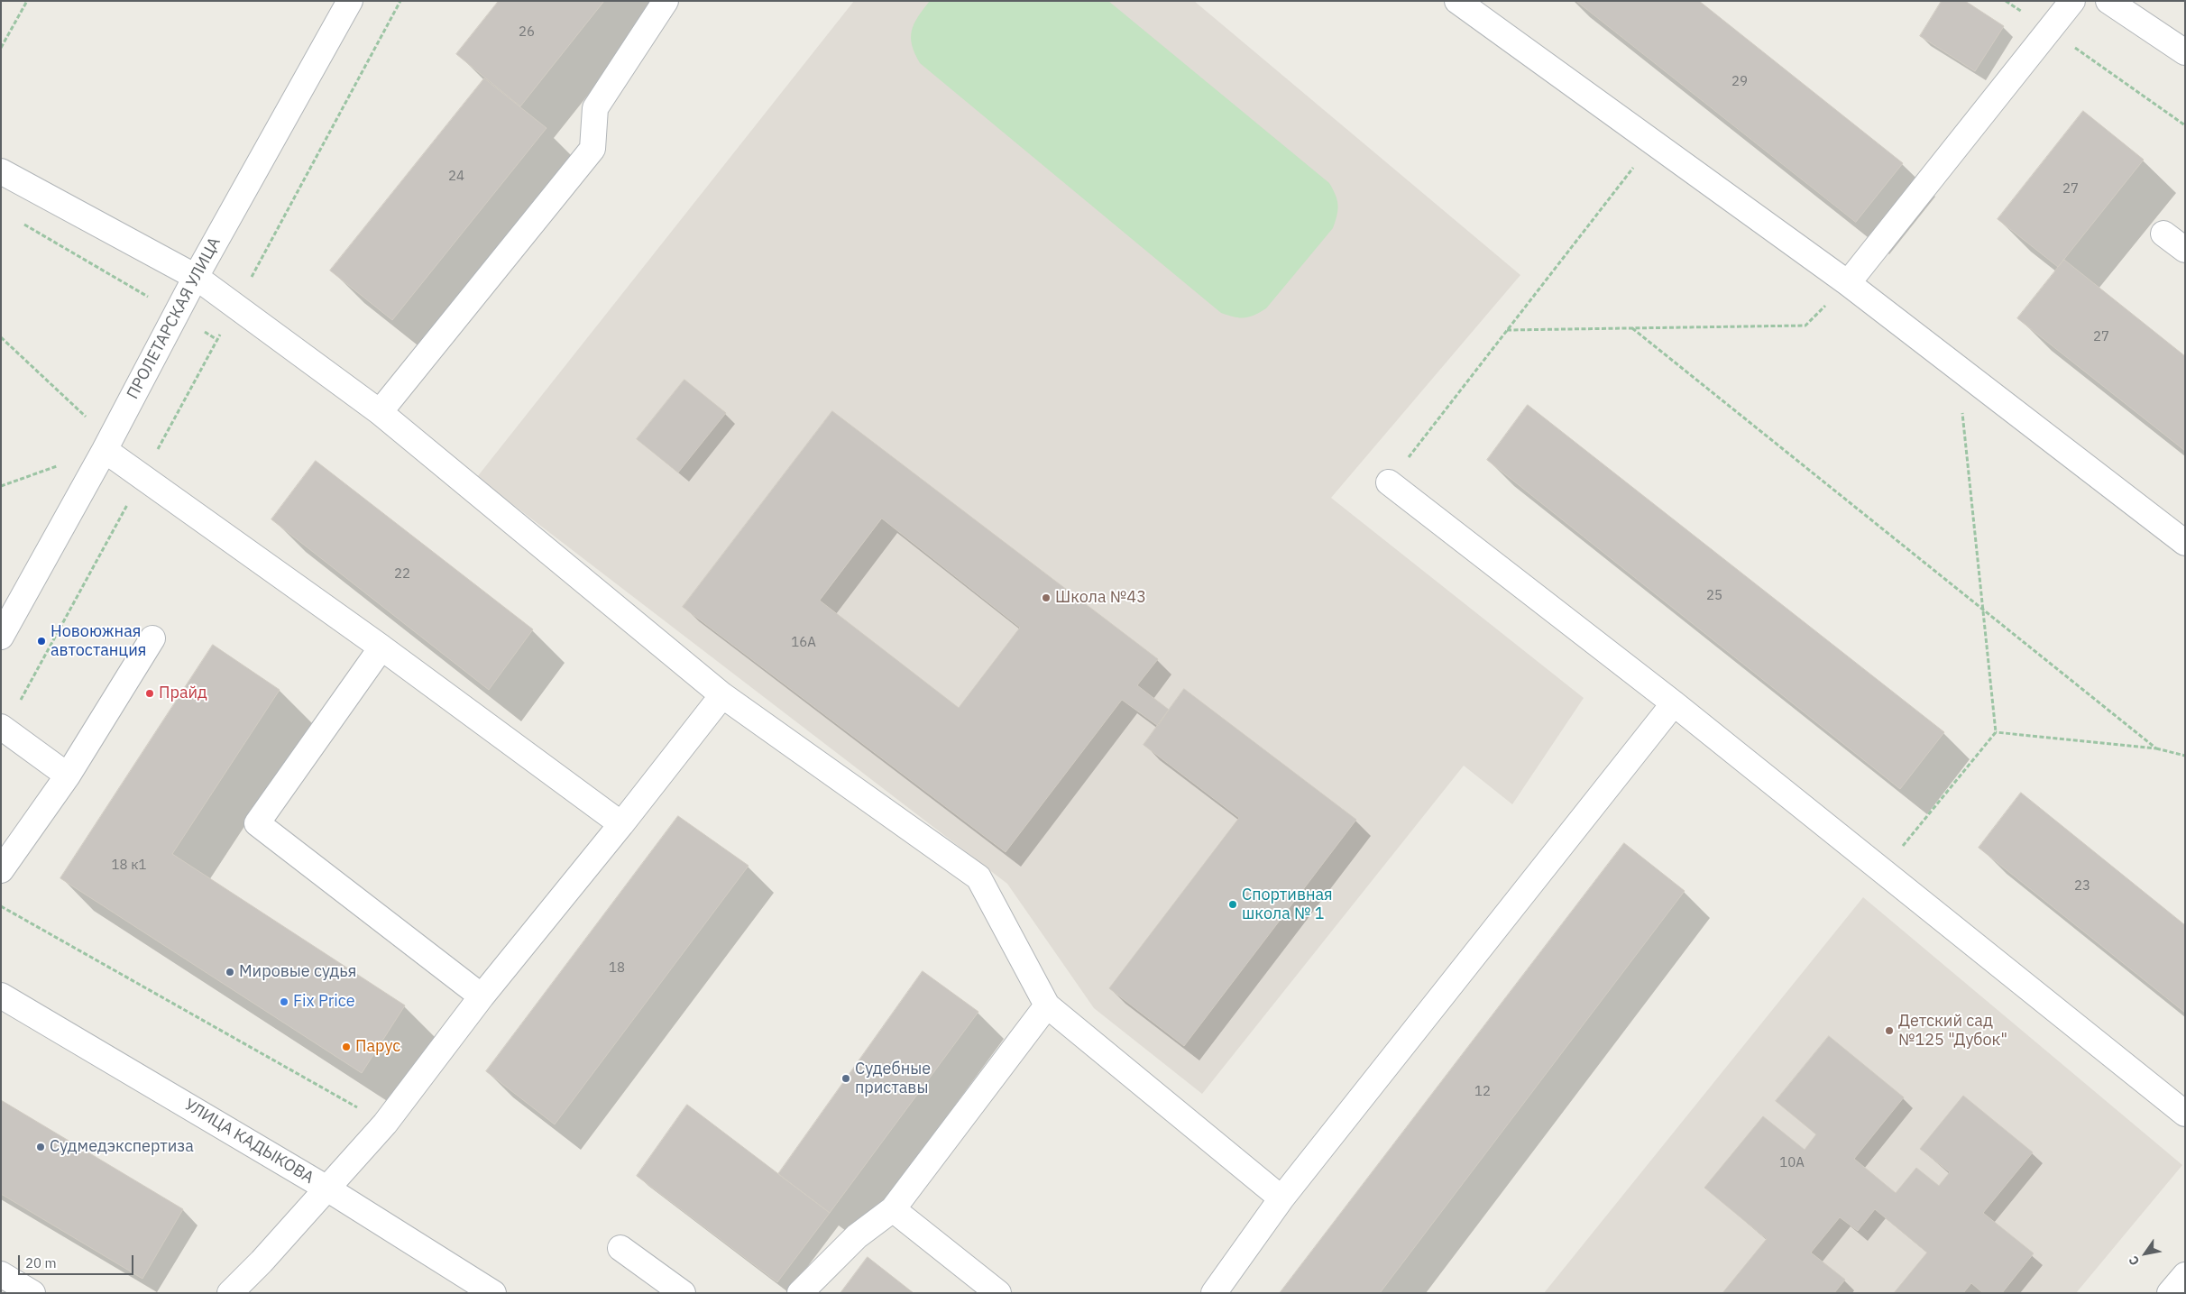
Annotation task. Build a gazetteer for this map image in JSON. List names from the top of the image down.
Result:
{
  "streets": {
    "street": ["ПРОЛЕТАРСКАЯ УЛИЦА", "УЛИЦА КАДЫКОВА"]
  },
  "places": [
    "Школа №43",
    "Новоюжная автостанция",
    "Прайд",
    "Спортивная школа № 1",
    "Мировые судья",
    "Fix Price",
    "Детский сад №125 \"Дубок\"",
    "Парус",
    "Судебные приставы",
    "Судмедэкспертиза"
  ],
  "house_numbers": [
    "26",
    "29",
    "24",
    "27",
    "27",
    "22",
    "25",
    "16А",
    "18 к1",
    "23",
    "18",
    "12",
    "10А"
  ],
  "scale_bar": "20 m",
  "north": "bottom left"
}
